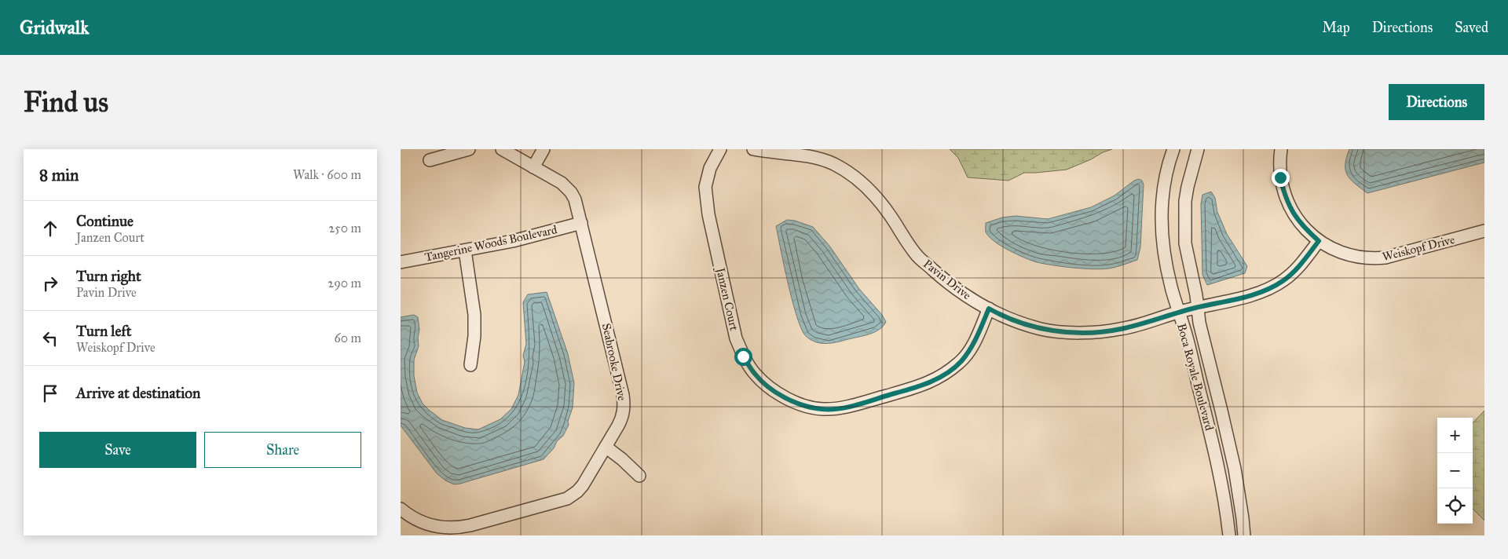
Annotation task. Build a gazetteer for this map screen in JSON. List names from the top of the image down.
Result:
{
  "streets": {
    "street": [
      "Tangerine Woods Boulevard",
      "Weiskopf Drive",
      "Pavin Drive",
      "Janzen Court",
      "Seabrooke Drive",
      "Boca Royale Boulevard"
    ]
  },
  "crossings": [
    ["Tangerine Woods Boulevard", "Seabrooke Drive"],
    ["Weiskopf Drive", "Pavin Drive"],
    ["Pavin Drive", "Janzen Court"],
    ["Pavin Drive", "Boca Royale Boulevard"]
  ],
  "page": {
    "header": "Gridwalk",
    "nav": ["Map", "Directions", "Saved"],
    "buttons": [
      "Directions",
      ["Save", "Share"]
    ],
    "title": "Find us",
    "heading": ["8 min", "Walk · 600 m"],
    "list": [
      ["Continue", "Janzen Court", "250 m"],
      ["Turn right", "Pavin Drive", "290 m"],
      ["Turn left", "Weiskopf Drive", "60 m"],
      "Arrive at destination"
    ],
    "map_buttons": ["+", "−"]
  }
}
